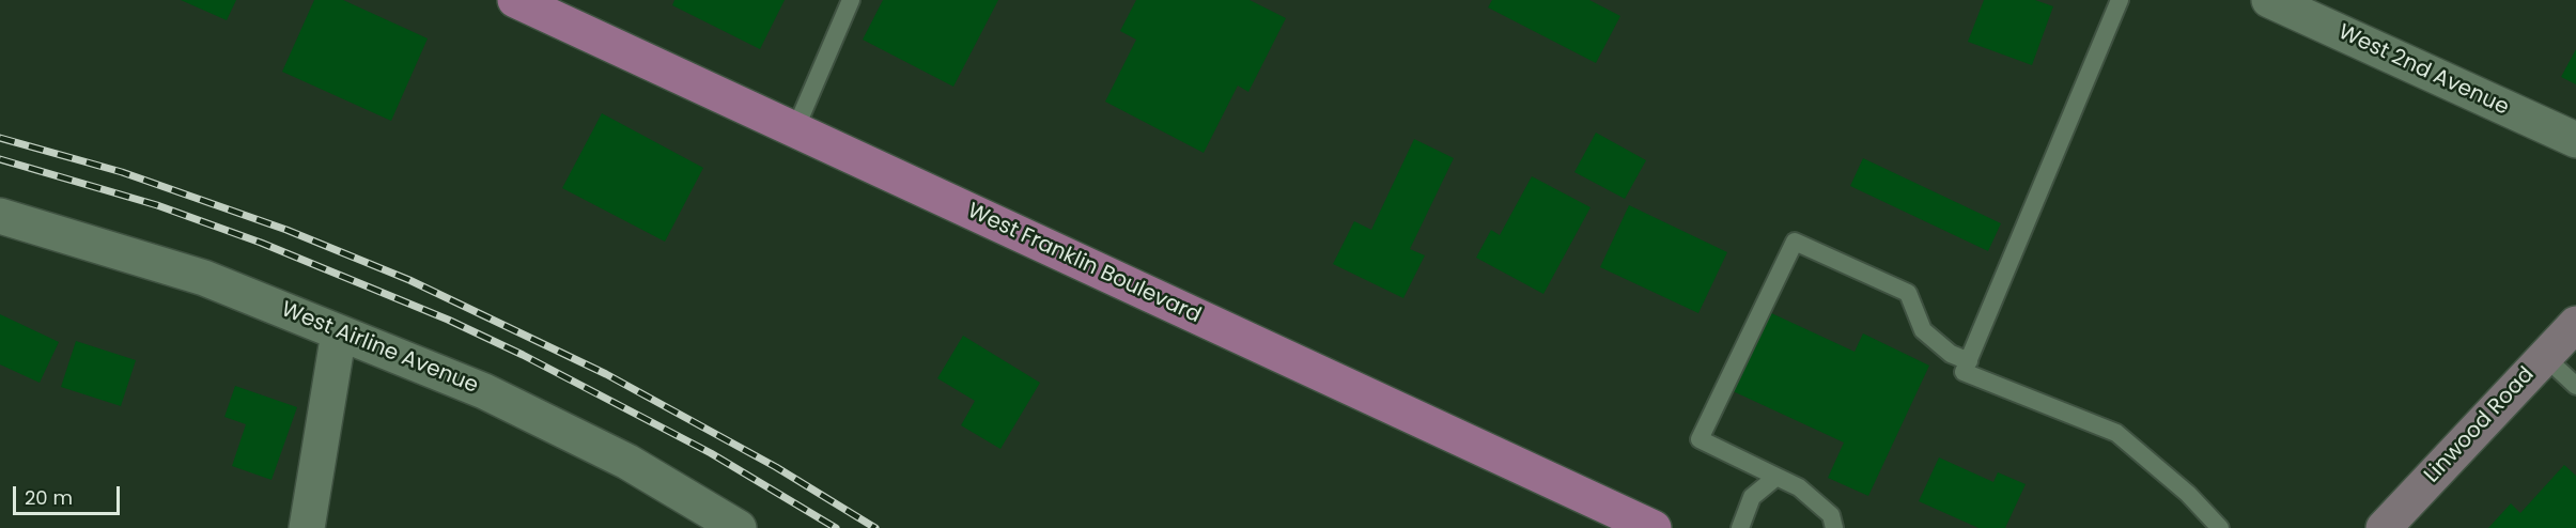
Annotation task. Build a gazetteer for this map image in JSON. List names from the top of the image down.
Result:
{
  "streets": {
    "main road": ["West Franklin Boulevard", "Linwood Road"],
    "street": ["West 2nd Avenue", "West Airline Avenue"]
  },
  "scale_bar": "20 m"
}
